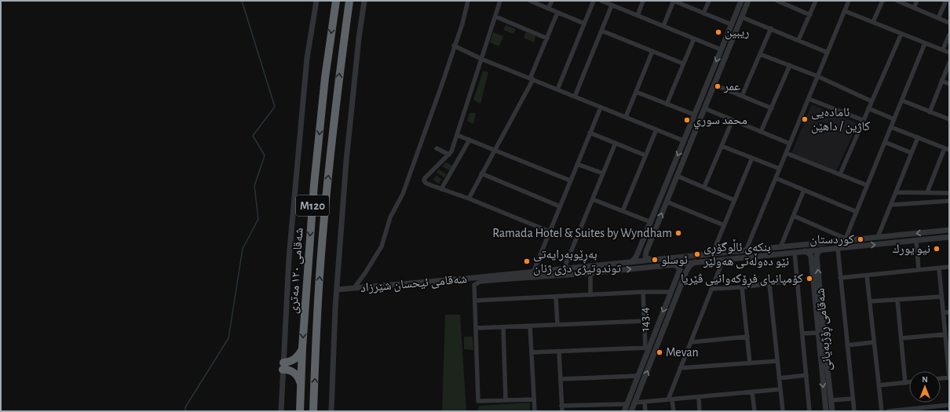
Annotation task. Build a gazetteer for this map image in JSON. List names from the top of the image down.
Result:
{
  "streets": {
    "highway": ["M120", "شەقامی ١٢٠ مەتری"],
    "street": ["شەقامی ئیحسان شێرزاد", "143.4", "شەقامی ڕۆژبەیانی"]
  },
  "places": [
    "ريبين",
    "عمر",
    "ئامادەيی کاژين / داهێن",
    "محمد سوري",
    "Ramada Hotel & Suites by Wyndham",
    "كوردستان",
    "نيو يورك",
    "بنکەی ئاڵوگۆڕی نێو دەوڵەتی هەولێر",
    "ئوسلو",
    "بەڕێوبەرایەتی توندوتیژی دژی ژنان",
    "کۆمپانیای فڕۆکەوانیی ڤێریا",
    "Mevan"
  ],
  "north": "top"
}
